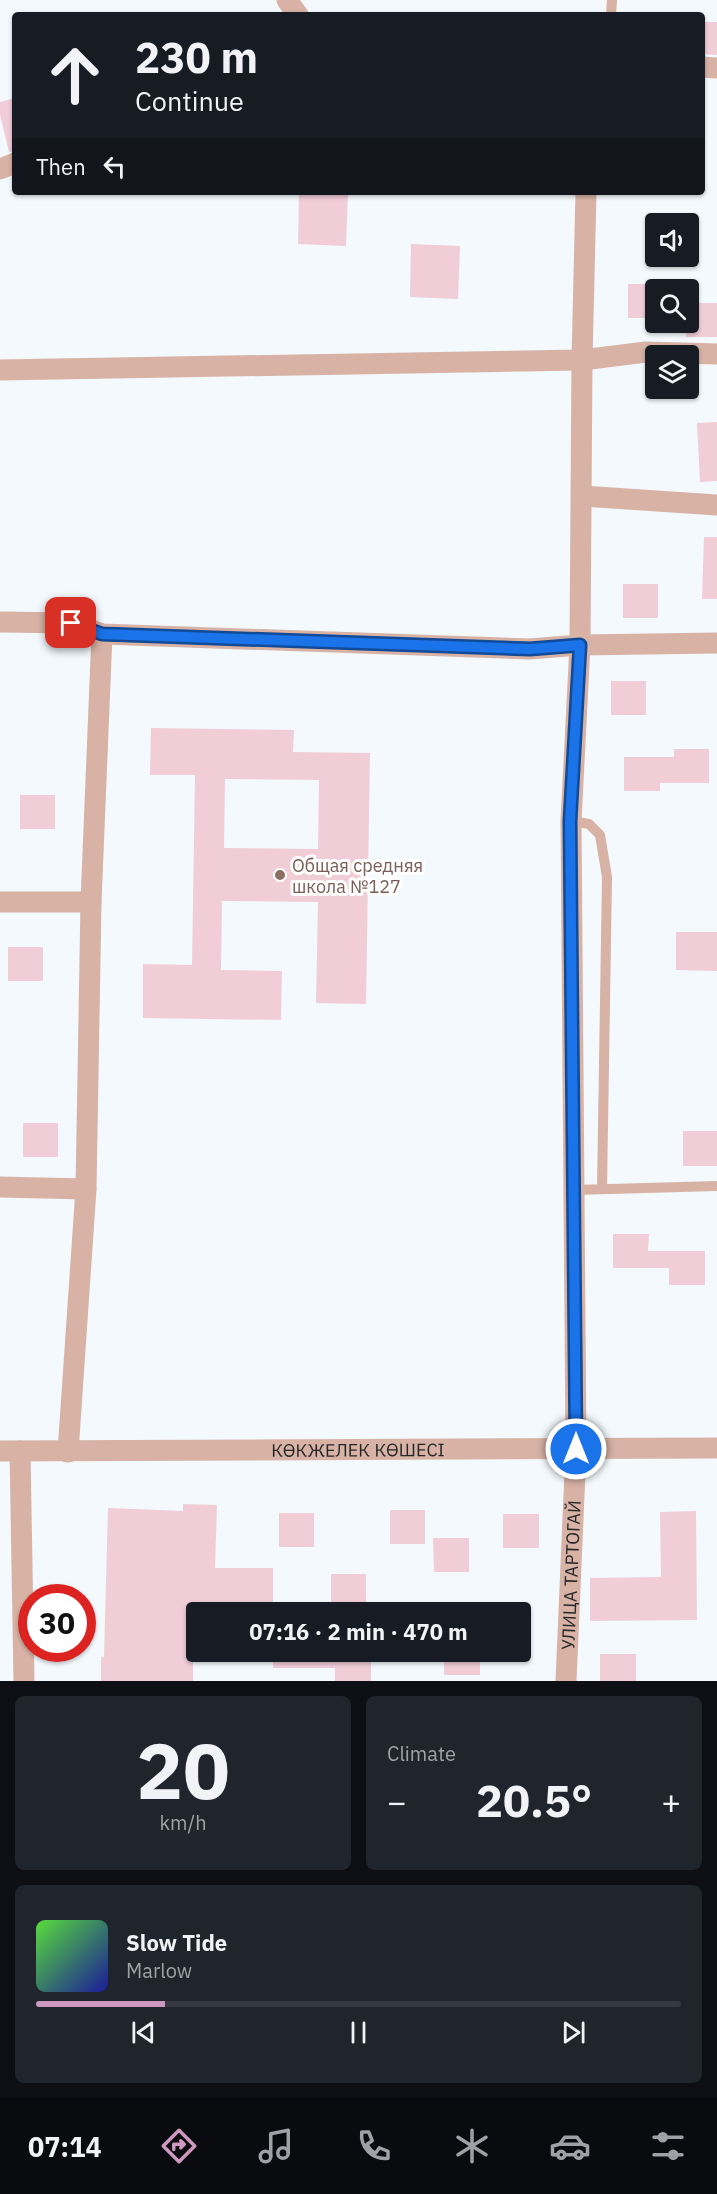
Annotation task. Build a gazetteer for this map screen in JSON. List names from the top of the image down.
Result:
{
  "streets": {
    "street": ["КӨКЖЕЛЕК КӨШЕСІ", "УЛИЦА ТАРТОГАЙ"]
  },
  "crossings": [
    ["КӨКЖЕЛЕК КӨШЕСІ", "УЛИЦА ТАРТОГАЙ"]
  ],
  "places": ["Общая средняя школа №127"],
  "page": {
    "turn": ["230 m", "Continue"],
    "then": "Then",
    "limit": "30",
    "trip": "07:16 · 2 min · 470 m",
    "tile": [
      ["20", "km/h"],
      "Climate"
    ],
    "heat": ["−", "20.5°", "+"],
    "song": ["Slow Tide", "Marlow"],
    "tabs": "07:14"
  }
}
